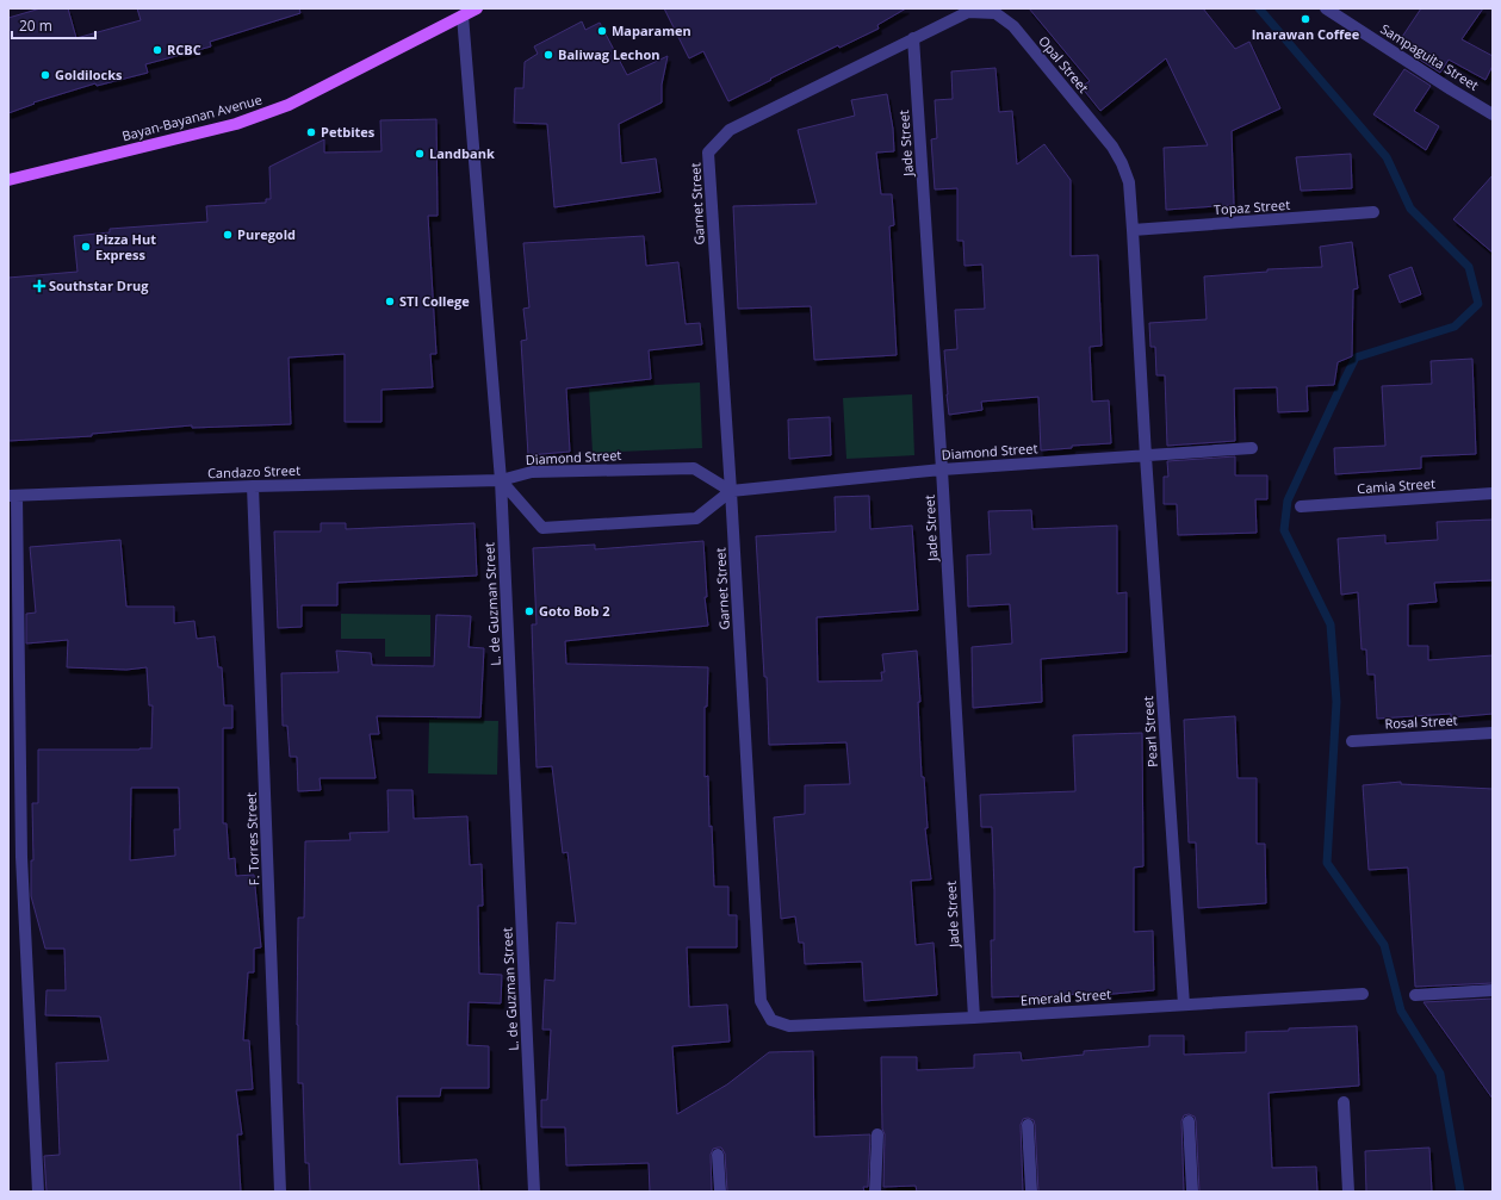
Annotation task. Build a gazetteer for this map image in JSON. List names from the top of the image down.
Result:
{
  "streets": {
    "main road": ["Bayan-Bayanan Avenue"],
    "street": [
      "Sampaguita Street",
      "Opal Street",
      "Jade Street",
      "Garnet Street",
      "Topaz Street",
      "Diamond Street",
      "Candazo Street",
      "Camia Street",
      "L. de Guzman Street",
      "Rosal Street",
      "Pearl Street",
      "F. Torres Street",
      "Emerald Street"
    ]
  },
  "crossings": [
    ["Opal Street", "Jade Street"],
    ["Opal Street", "Garnet Street"],
    ["Opal Street", "Topaz Street"],
    ["Opal Street", "Diamond Street"],
    ["Opal Street", "Pearl Street"],
    ["Bayan-Bayanan Avenue", "L. de Guzman Street"],
    ["Jade Street", "Diamond Street"],
    ["Jade Street", "Emerald Street"],
    ["Garnet Street", "Diamond Street"],
    ["Garnet Street", "Emerald Street"],
    ["Diamond Street", "Candazo Street"],
    ["Diamond Street", "L. de Guzman Street"],
    ["Diamond Street", "Pearl Street"],
    ["Candazo Street", "L. de Guzman Street"],
    ["Candazo Street", "F. Torres Street"],
    ["Pearl Street", "Emerald Street"]
  ],
  "places": {
    "other": [
      "Inarawan Coffee",
      "Maparamen",
      "RCBC",
      "Baliwag Lechon",
      "Goldilocks",
      "Petbites",
      "Landbank",
      "Puregold",
      "Pizza Hut Express",
      "STI College",
      "Goto Bob 2"
    ],
    "health": ["Southstar Drug"]
  },
  "scale_bar": "20 m"
}
